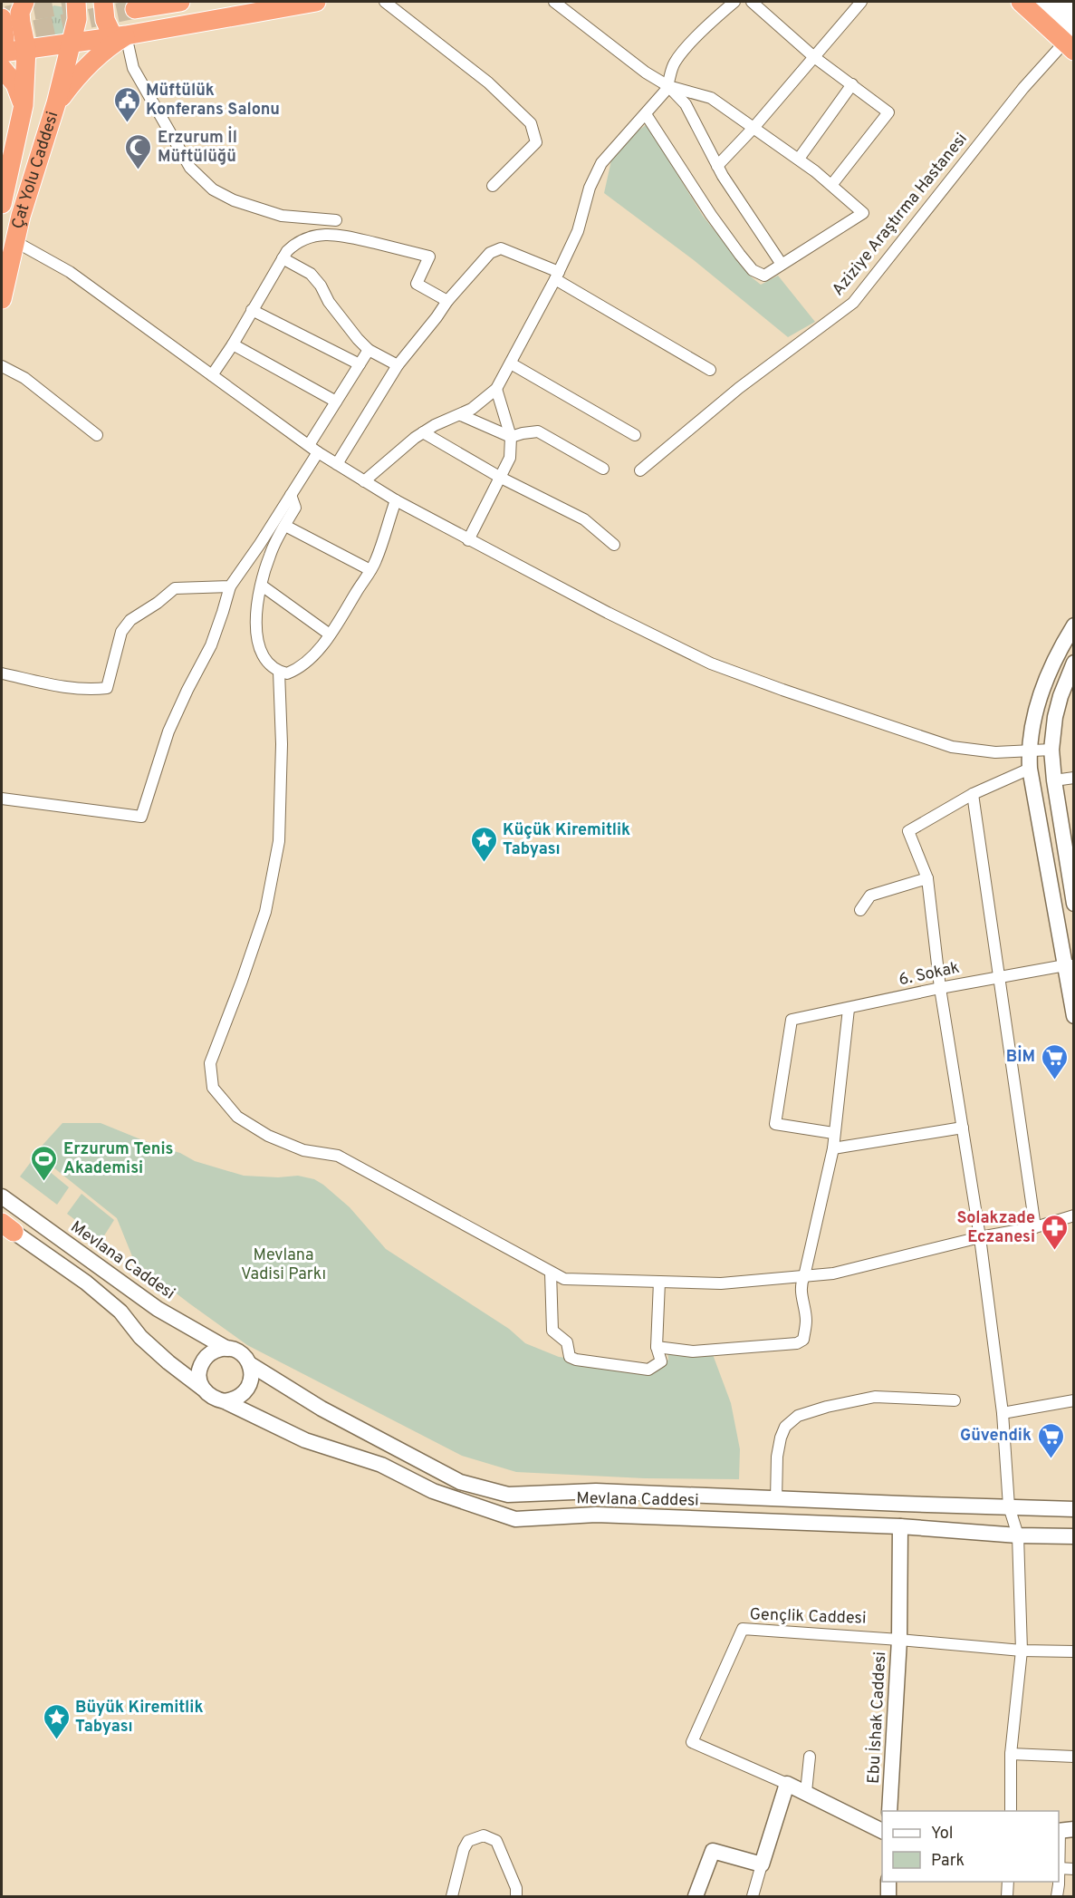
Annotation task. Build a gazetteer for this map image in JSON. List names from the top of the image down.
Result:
{
  "streets": {
    "highway": ["Çat Yolu Caddesi"],
    "street": [
      "Aziziye Araştırma Hastanesi",
      "6. Sokak",
      "Mevlana Caddesi",
      "Gençlik Caddesi",
      "Ebu İshak Caddesi"
    ]
  },
  "crossings": [
    ["Mevlana Caddesi", "Ebu İshak Caddesi"],
    ["Gençlik Caddesi", "Ebu İshak Caddesi"]
  ],
  "parks": ["Mevlana Vadisi Parkı"],
  "places": {
    "public building": ["Müftülük Konferans Salonu"],
    "mosque": ["Erzurum İl Müftülüğü"],
    "place": ["Küçük Kiremitlik Tabyası", "Büyük Kiremitlik Tabyası"],
    "supermarket": ["BİM", "Güvendik"],
    "sports": ["Erzurum Tenis Akademisi"],
    "pharmacy": ["Solakzade Eczanesi"]
  },
  "legend": ["Yol", "Park"]
}
